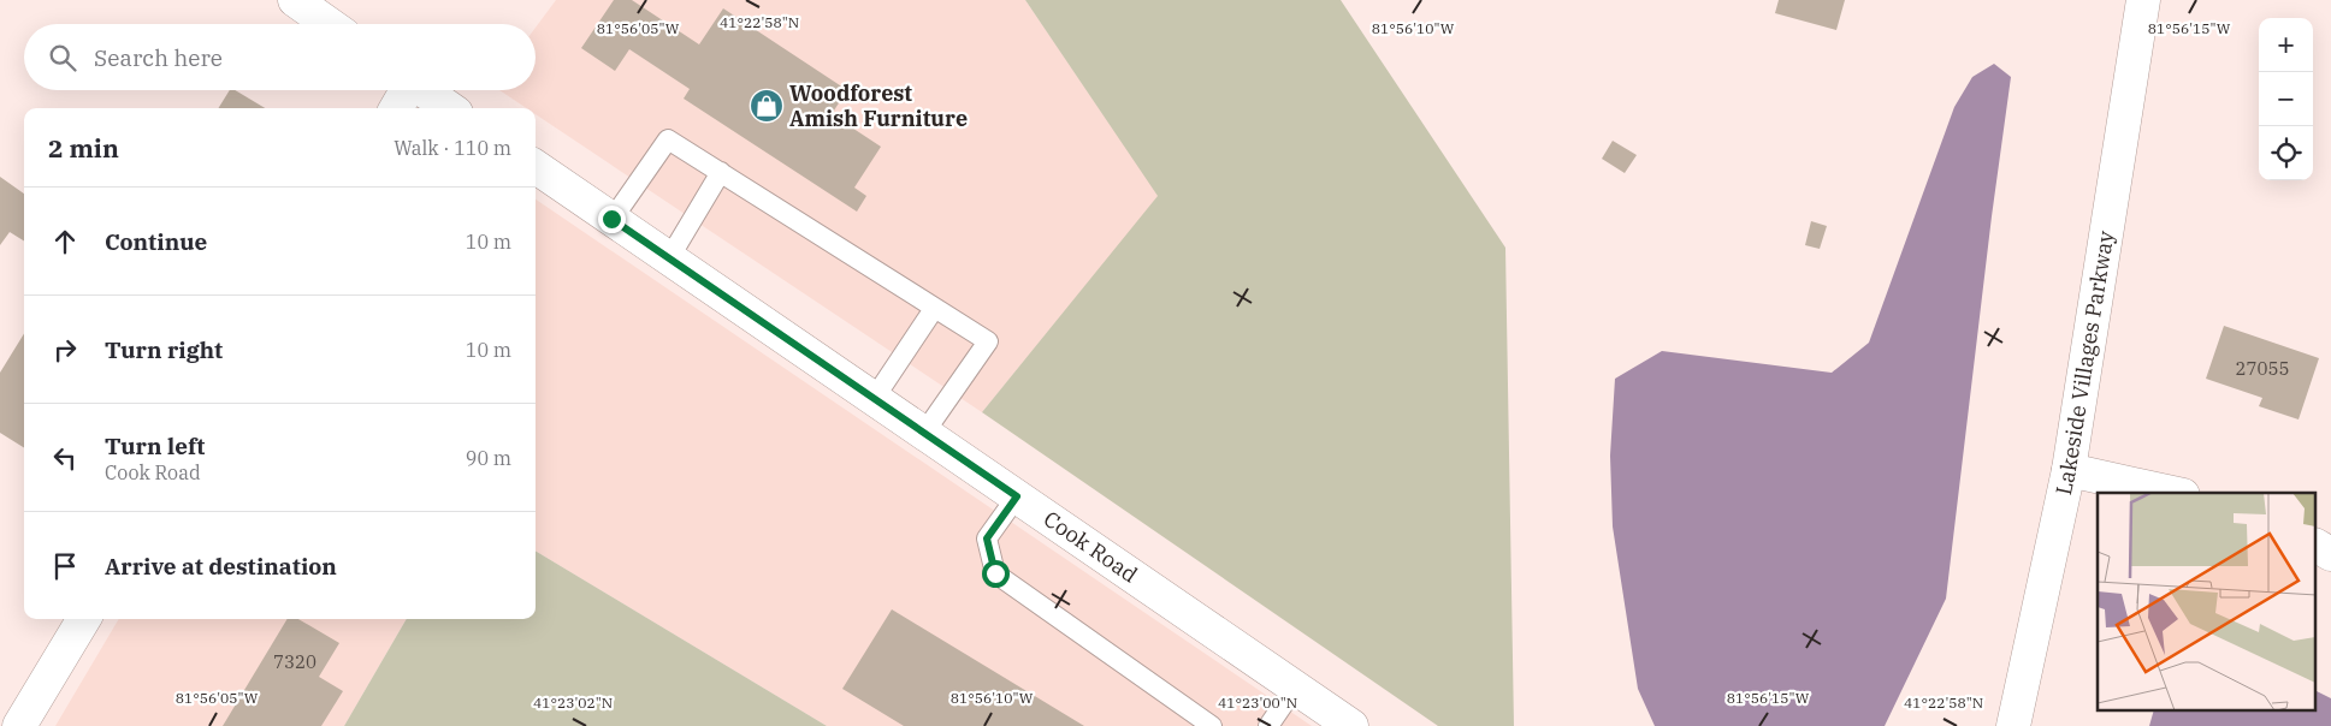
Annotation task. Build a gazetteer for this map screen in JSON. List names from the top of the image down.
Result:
{
  "streets": {
    "street": ["Lakeside Villages Parkway", "Cook Road"]
  },
  "places": {
    "shop": ["Woodforest Amish Furniture"]
  },
  "house_numbers": ["27055", "7320"],
  "page": {
    "map_buttons": ["+", "−"],
    "search": "Search here",
    "heading": ["2 min", "Walk · 110 m"],
    "list": [
      ["Continue", "10 m"],
      ["Turn right", "10 m"],
      ["Turn left", "Cook Road", "90 m"],
      "Arrive at destination"
    ]
  },
  "coordinates": [
    "41°22'58\"N",
    "81°56'15\"W",
    "81°56'05\"W",
    "81°56'10\"W",
    "41°23'02\"N",
    "41°23'00\"N"
  ]
}
